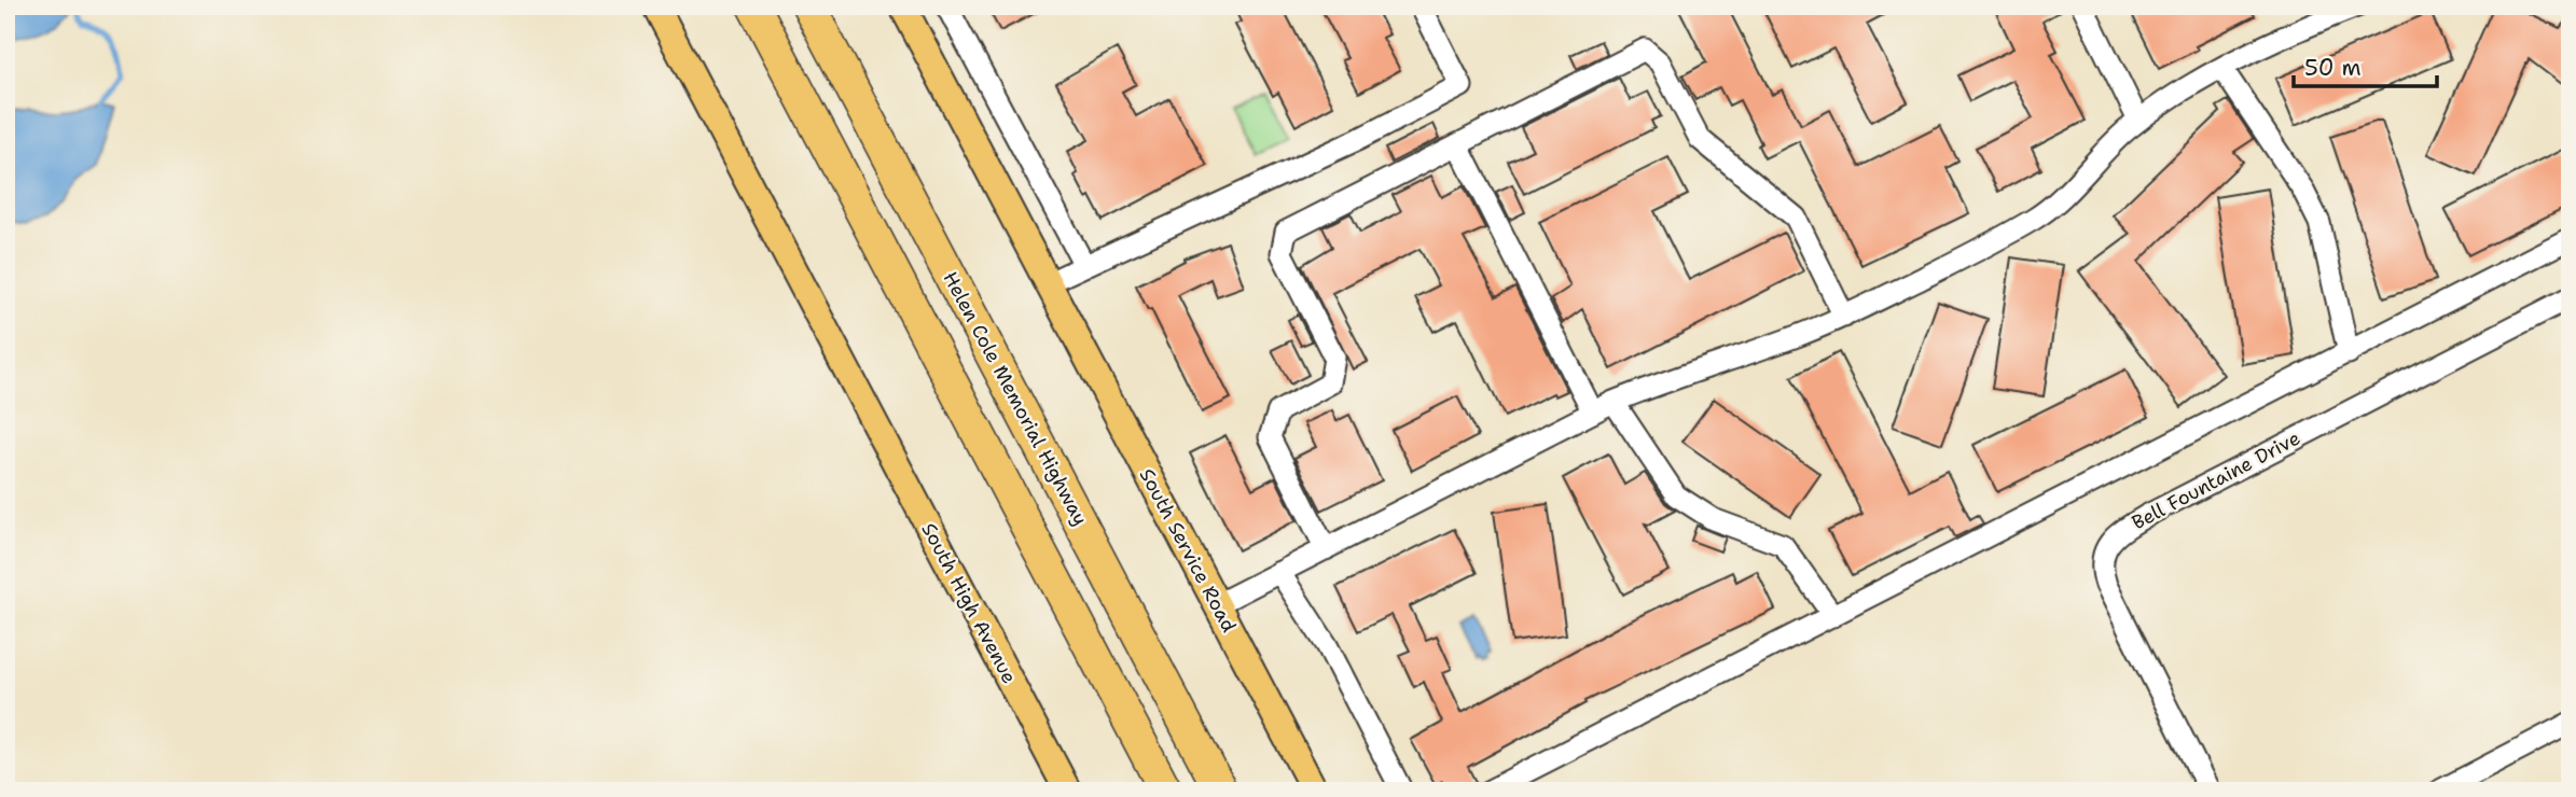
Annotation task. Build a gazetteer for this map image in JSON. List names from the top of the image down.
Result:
{
  "streets": {
    "highway": ["Helen Cole Memorial Highway"],
    "main road": ["South Service Road", "South High Avenue"],
    "street": ["Bell Fountaine Drive"]
  },
  "scale_bar": "50 m"
}
